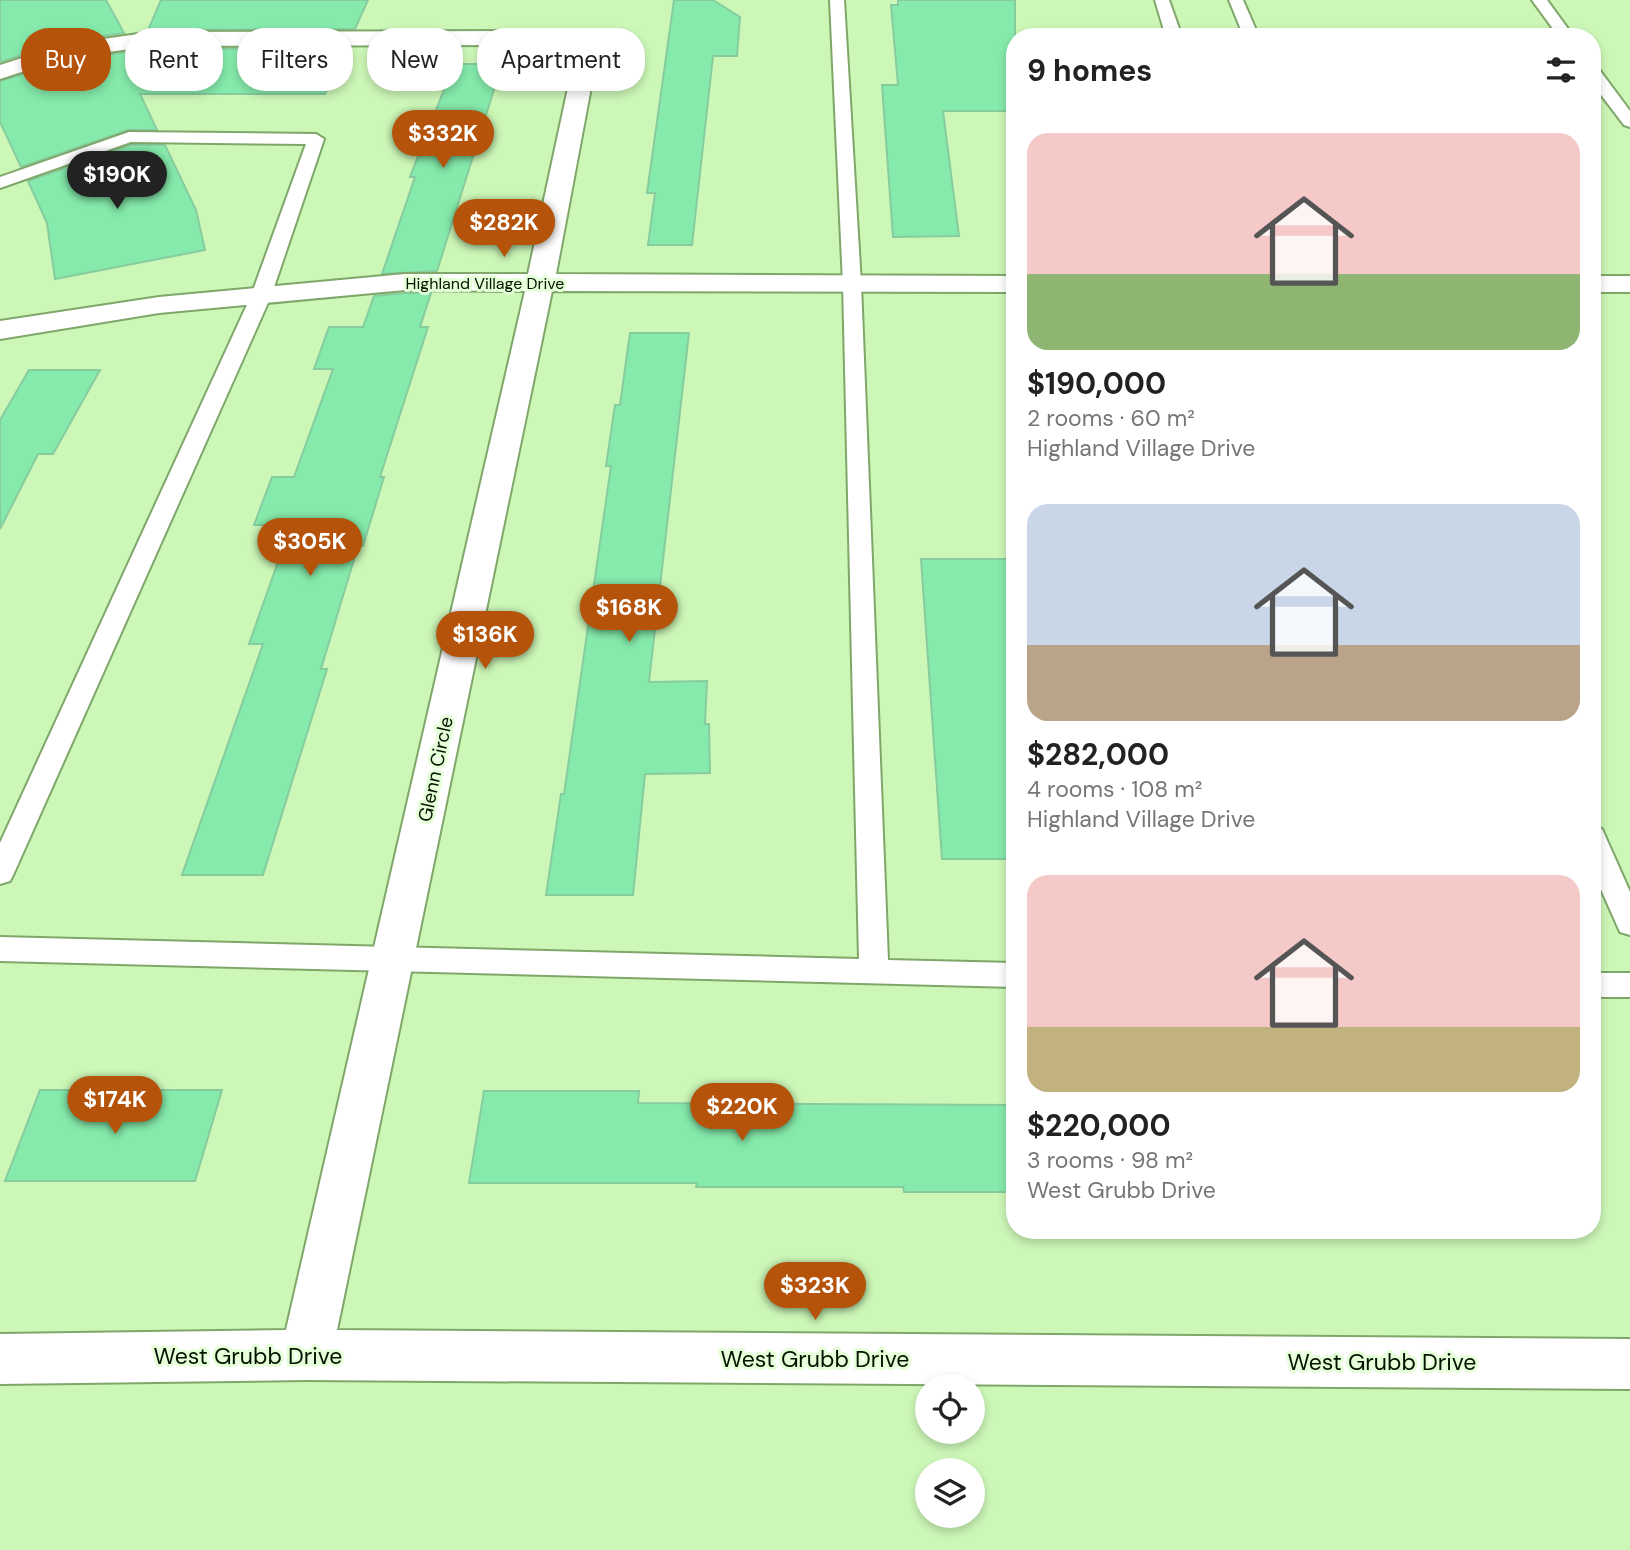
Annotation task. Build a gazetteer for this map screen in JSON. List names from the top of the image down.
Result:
{
  "streets": {
    "street": ["Highland Village Drive", "Glenn Circle", "West Grubb Drive"]
  },
  "crossings": [
    ["Highland Village Drive", "Glenn Circle"],
    ["Glenn Circle", "West Grubb Drive"]
  ],
  "page": {
    "chip": [
      "Buy",
      "Rent",
      "Filters",
      "New",
      "Apartment"
    ],
    "heading": "9 homes",
    "price": [
      "$332K",
      "$190K",
      "$282K",
      "$305K",
      "$168K",
      "$136K",
      "$174K",
      "$220K",
      "$323K"
    ],
    "list": [
      {
        "name": "$190,000",
        "note": "2 rooms · 60 m² · Highland Village Drive"
      },
      {
        "name": "$282,000",
        "note": "4 rooms · 108 m² · Highland Village Drive"
      },
      {
        "name": "$220,000",
        "note": "3 rooms · 98 m² · West Grubb Drive"
      }
    ]
  }
}
